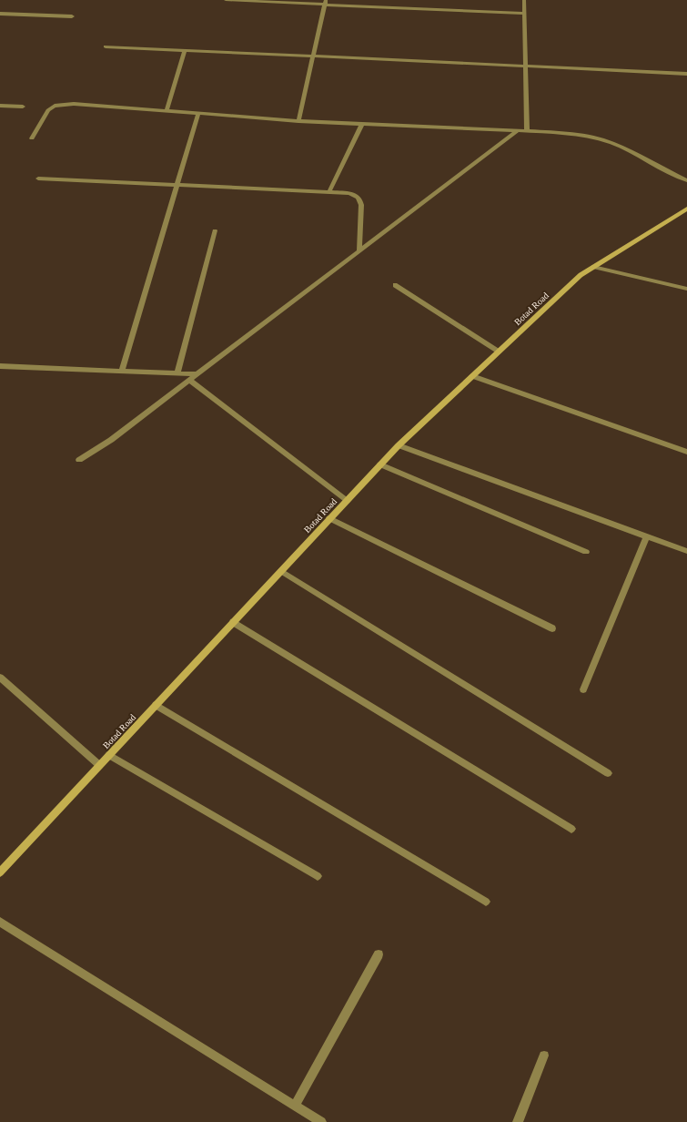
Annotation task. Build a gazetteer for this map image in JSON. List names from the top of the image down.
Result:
{
  "streets": {
    "main road": ["Botad Road"]
  }
}
